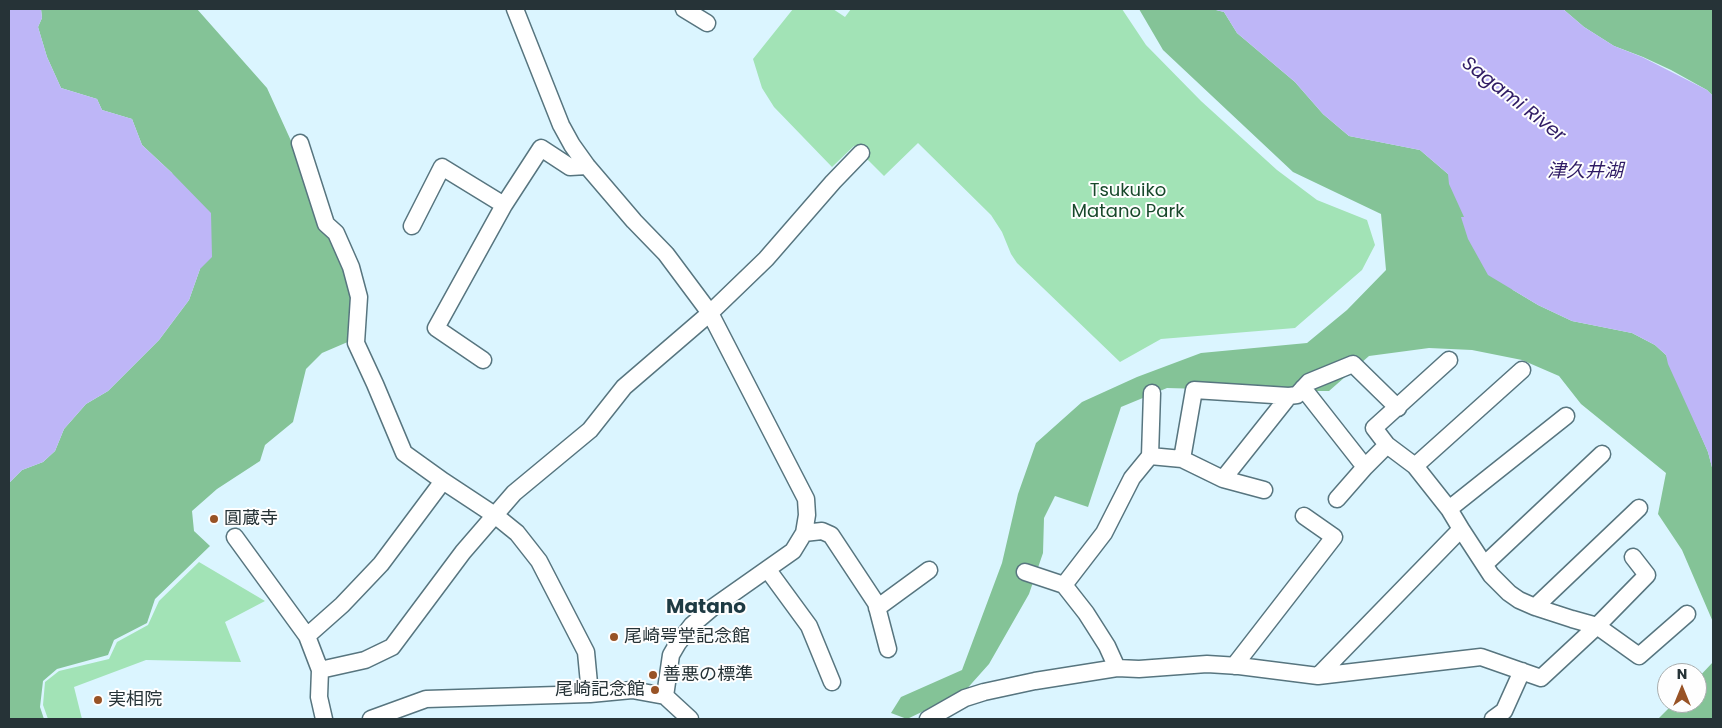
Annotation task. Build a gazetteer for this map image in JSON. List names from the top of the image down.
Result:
{
  "districts": ["Matano"],
  "water": ["Sagami River", "津久井湖"],
  "parks": ["Tsukuiko Matano Park"],
  "places": [
    "圓蔵寺",
    "尾崎咢堂記念館",
    "善悪の標準",
    "尾崎記念館",
    "実相院"
  ],
  "north": "top"
}
